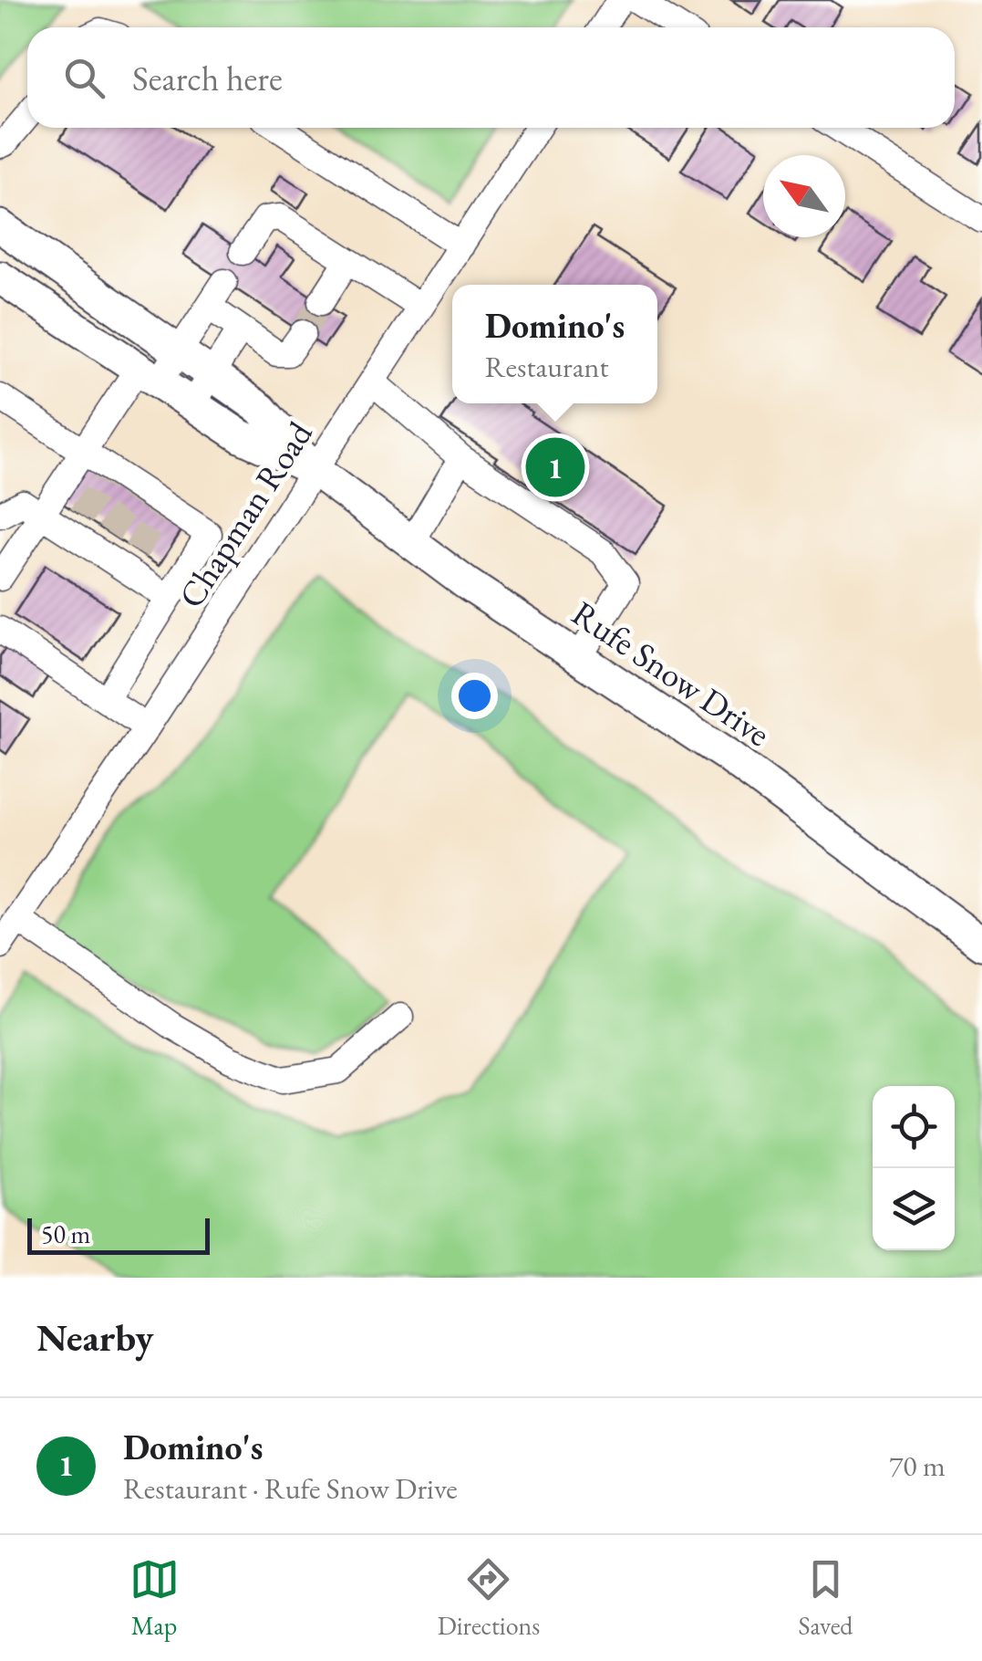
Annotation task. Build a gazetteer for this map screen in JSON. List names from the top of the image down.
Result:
{
  "streets": {
    "main road": ["Rufe Snow Drive"],
    "street": ["Chapman Road"]
  },
  "crossings": [
    ["Chapman Road", "Rufe Snow Drive"]
  ],
  "scale_bar": "50 m",
  "north": "top left",
  "page": {
    "search": "Search here",
    "popup": ["Domino's", "Restaurant"],
    "pins": "1",
    "scale": "50 m",
    "heading": "Nearby",
    "list": [
      {
        "mark": "1",
        "name": "Domino's",
        "note": "Restaurant · Rufe Snow Drive",
        "value": "70 m"
      }
    ],
    "nav": ["Map", "Directions", "Saved"]
  }
}
